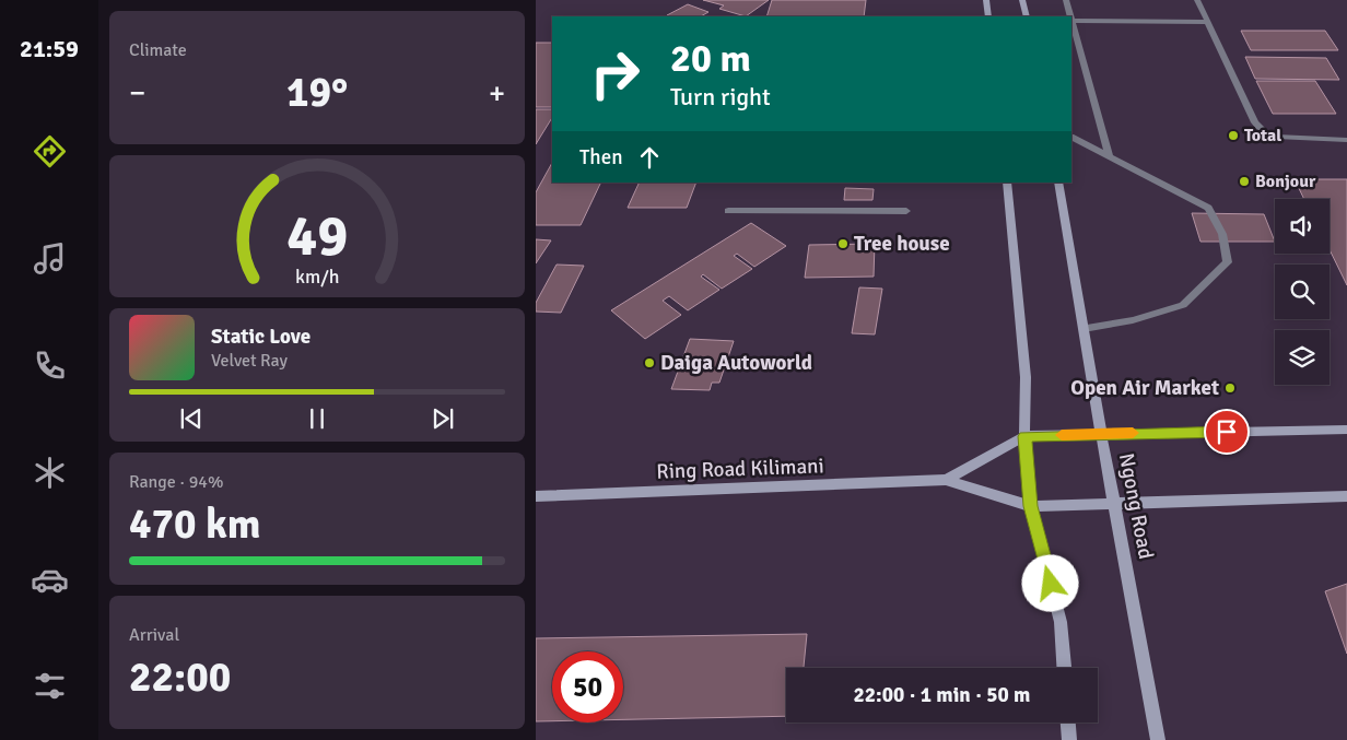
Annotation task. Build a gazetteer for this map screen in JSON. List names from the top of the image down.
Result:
{
  "streets": {
    "main road": ["Ring Road Kilimani", "Ngong Road"]
  },
  "places": [
    "Total",
    "Bonjour",
    "Tree house",
    "Daiga Autoworld",
    "Open Air Market"
  ],
  "page": {
    "tabs": "21:59",
    "tile": [
      "Climate",
      ["Range · 94%", "470 km"],
      ["Arrival", "22:00"]
    ],
    "turn": ["20 m", "Turn right"],
    "heat": ["−", "19°", "+"],
    "then": "Then",
    "song": ["Static Love", "Velvet Ray"],
    "limit": "50",
    "trip": "22:00 · 1 min · 50 m",
    "gauge": ["49", "km/h"]
  }
}
